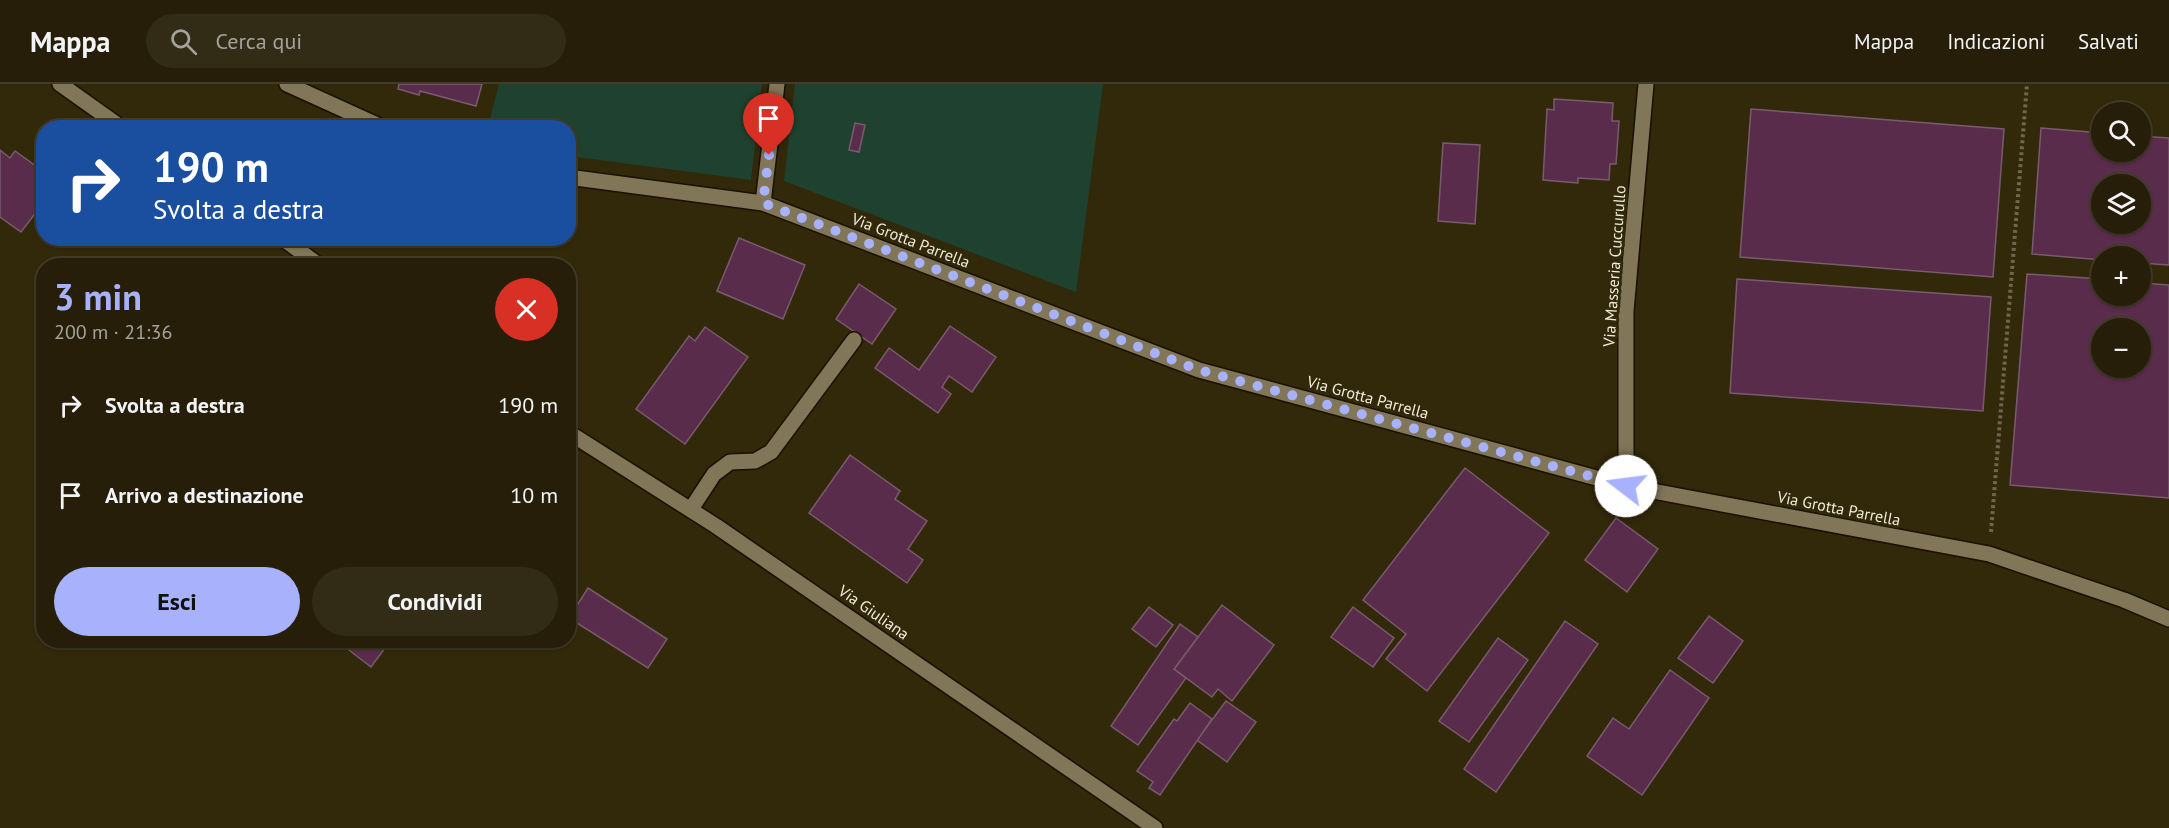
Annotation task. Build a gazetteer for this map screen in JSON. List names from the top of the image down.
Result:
{
  "streets": {
    "street": ["Via Grotta Parrella", "Via Masseria Cuccurullo", "Via Giuliana"]
  },
  "crossings": [
    ["Via Grotta Parrella", "Via Masseria Cuccurullo"]
  ],
  "page": {
    "header": "Mappa",
    "search": "Cerca qui",
    "nav": ["Mappa", "Indicazioni", "Salvati"],
    "map_buttons": ["+", "−"],
    "turn": ["190 m", "Svolta a destra"],
    "heading": ["3 min", "200 m · 21:36"],
    "list": [
      {
        "name": "Svolta a destra",
        "value": "190 m"
      },
      {
        "name": "Arrivo a destinazione",
        "value": "10 m"
      }
    ],
    "buttons": ["Esci", "Condividi"]
  }
}
